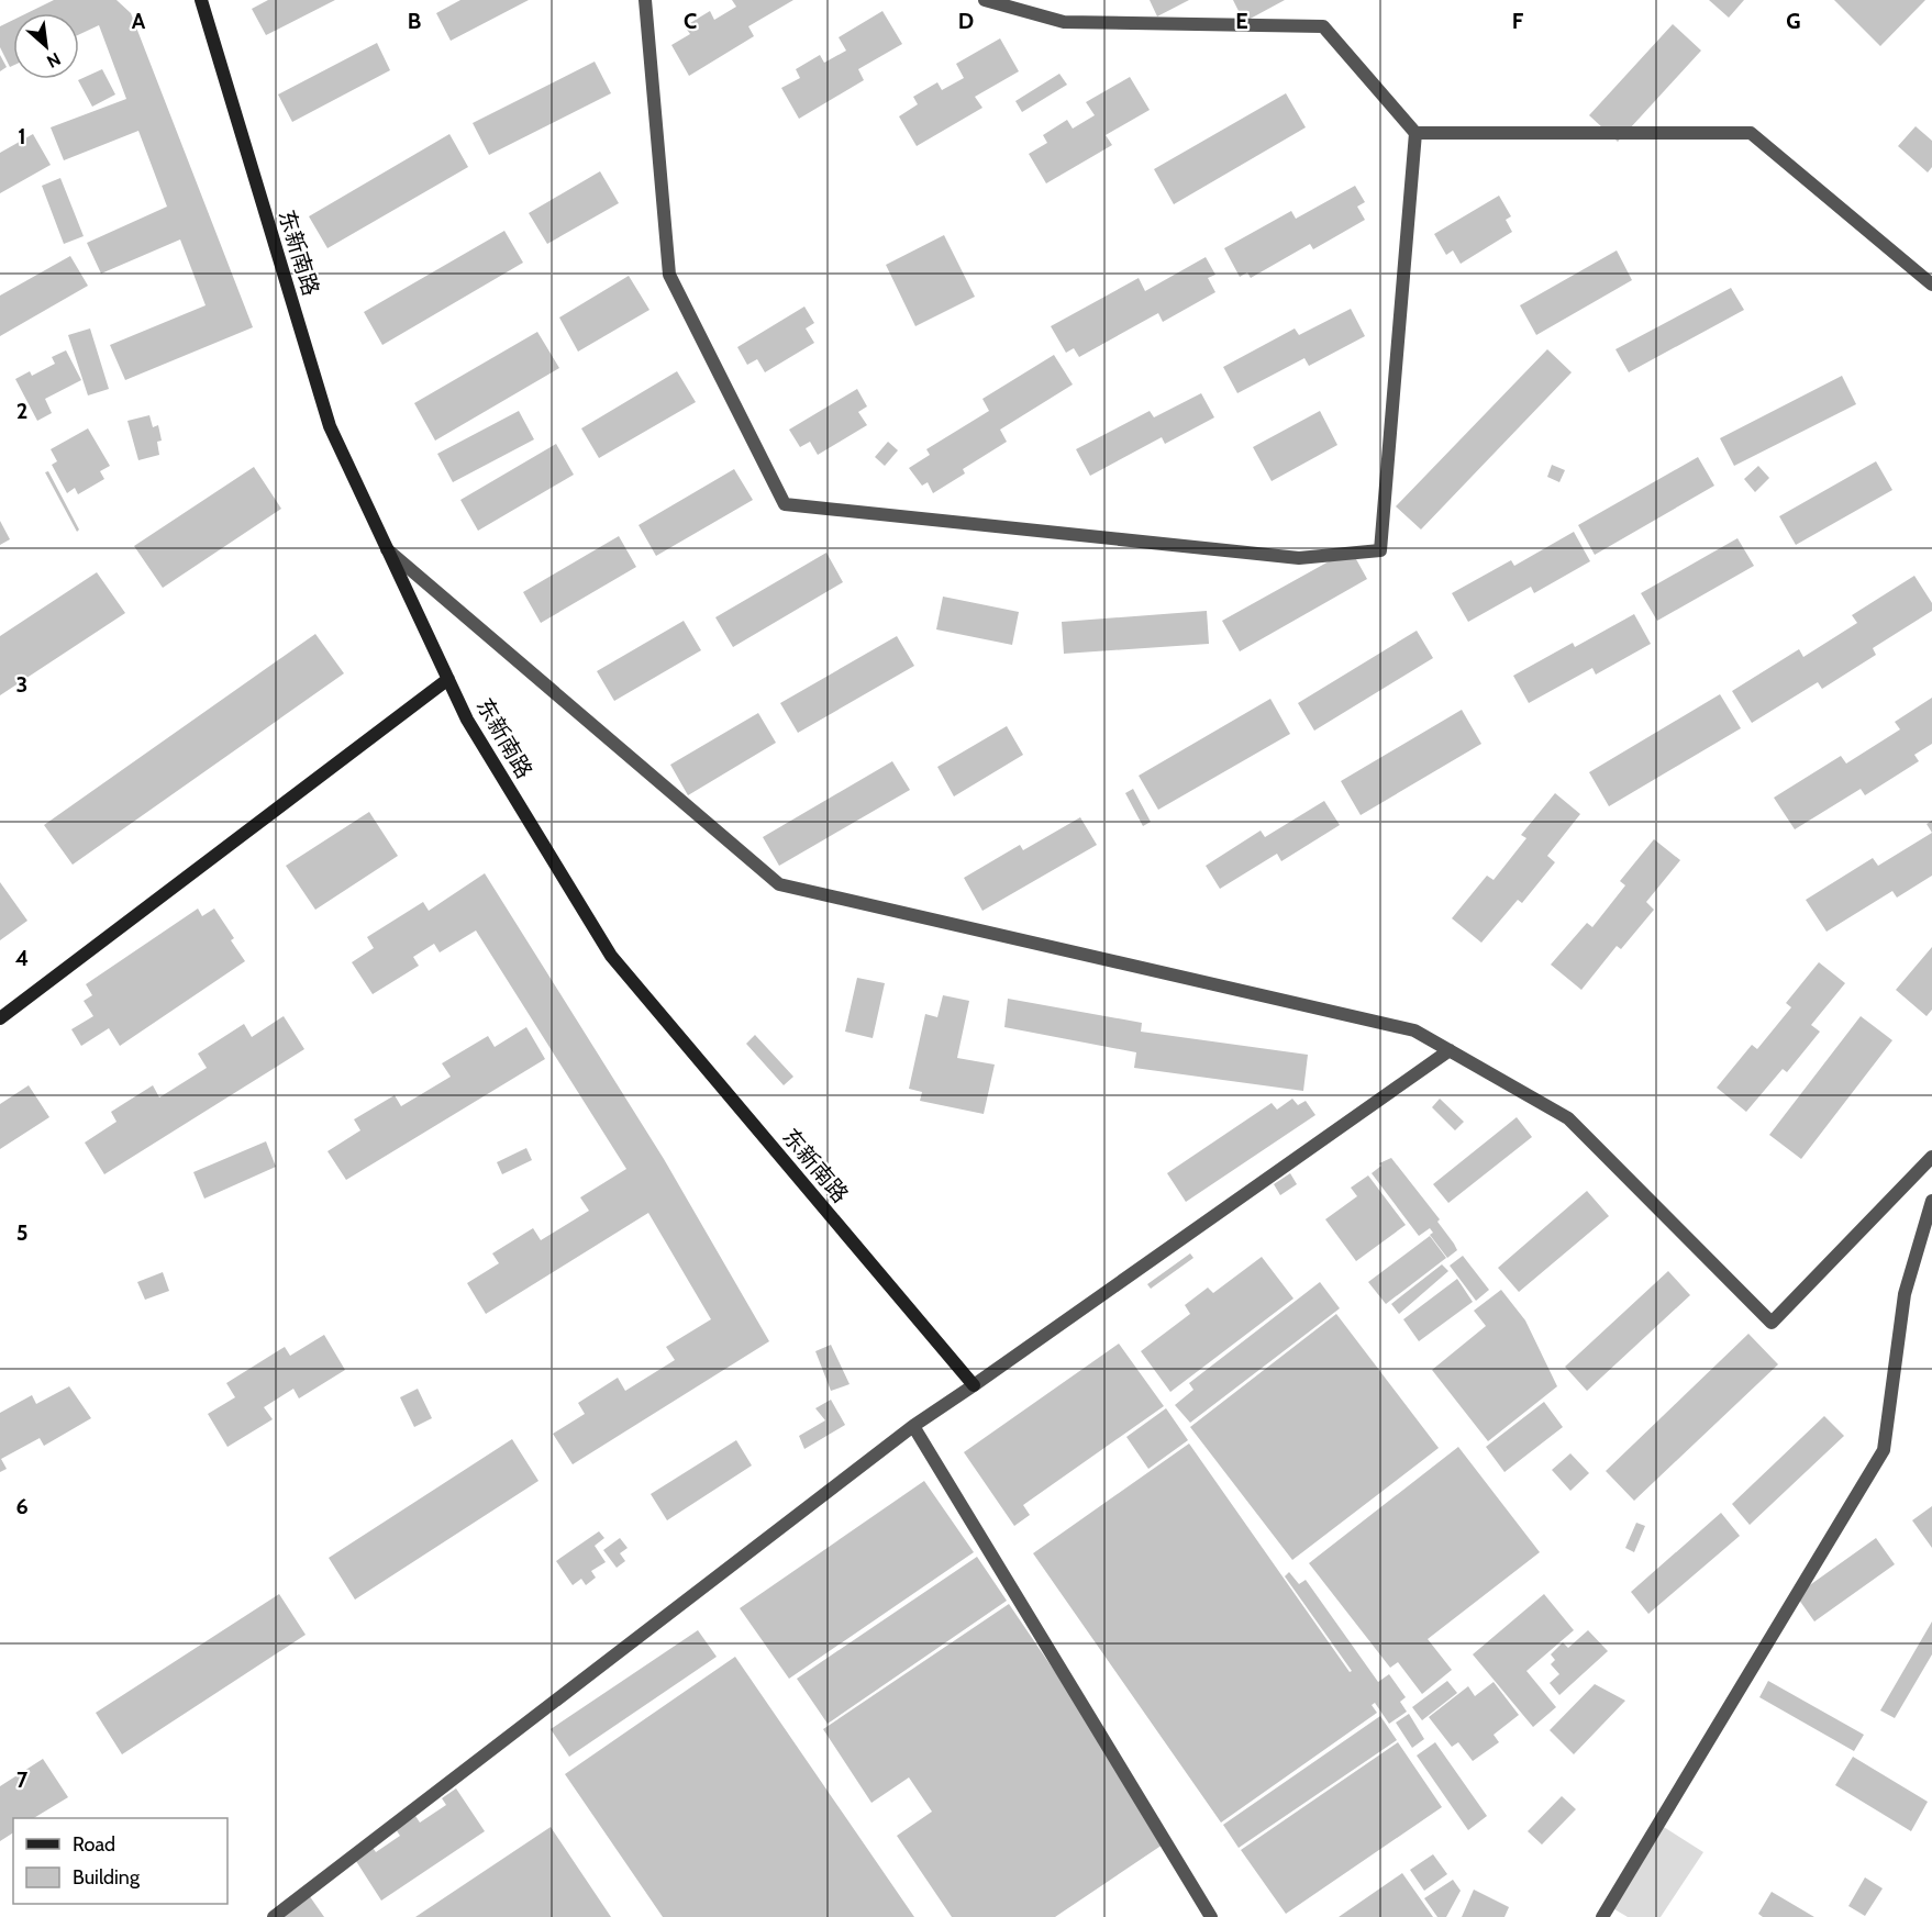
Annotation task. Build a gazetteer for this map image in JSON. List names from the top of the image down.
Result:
{
  "streets": {
    "main road": ["东新南路"]
  },
  "legend": ["Road", "Building"],
  "north": "bottom right",
  "grid": {
    "columns": [
      "A",
      "B",
      "C",
      "D",
      "E",
      "F",
      "G"
    ],
    "rows": [
      "1",
      "2",
      "3",
      "4",
      "5",
      "6",
      "7"
    ]
  }
}
